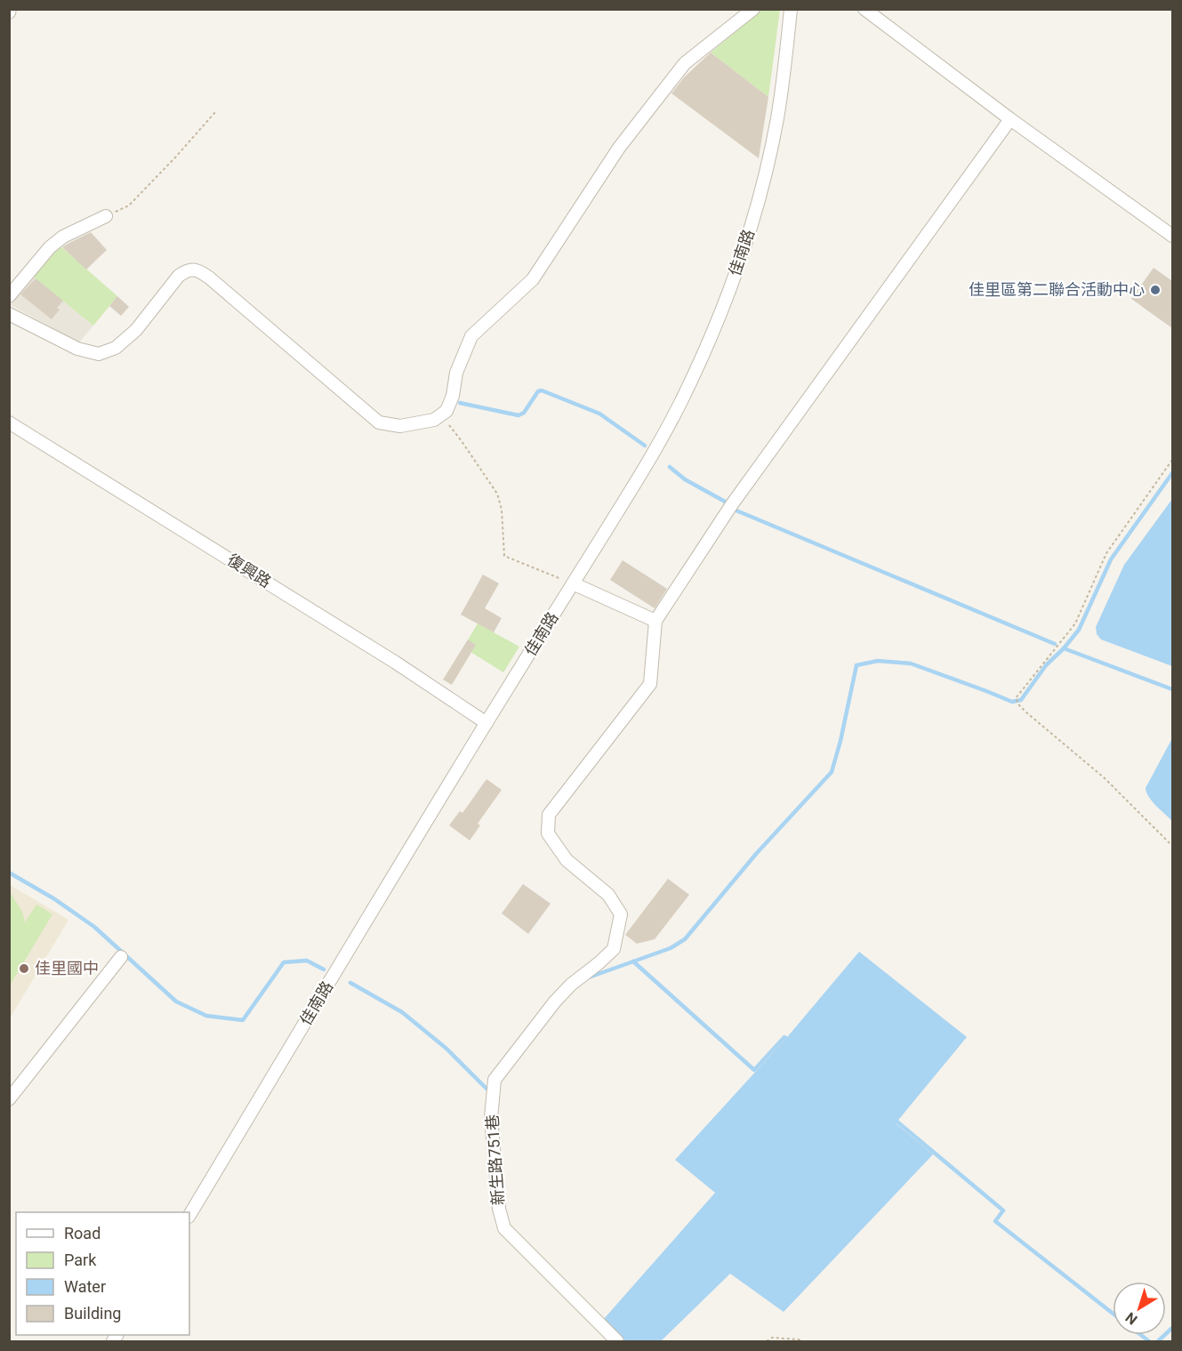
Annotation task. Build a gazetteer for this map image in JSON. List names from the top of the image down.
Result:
{
  "streets": {
    "street": ["佳南路", "復興路", "新生路751巷"]
  },
  "crossings": [
    ["佳南路", "復興路"]
  ],
  "places": ["佳里區第二聯合活動中心", "佳里國中"],
  "legend": [
    "Road",
    "Park",
    "Water",
    "Building"
  ],
  "north": "bottom left"
}
